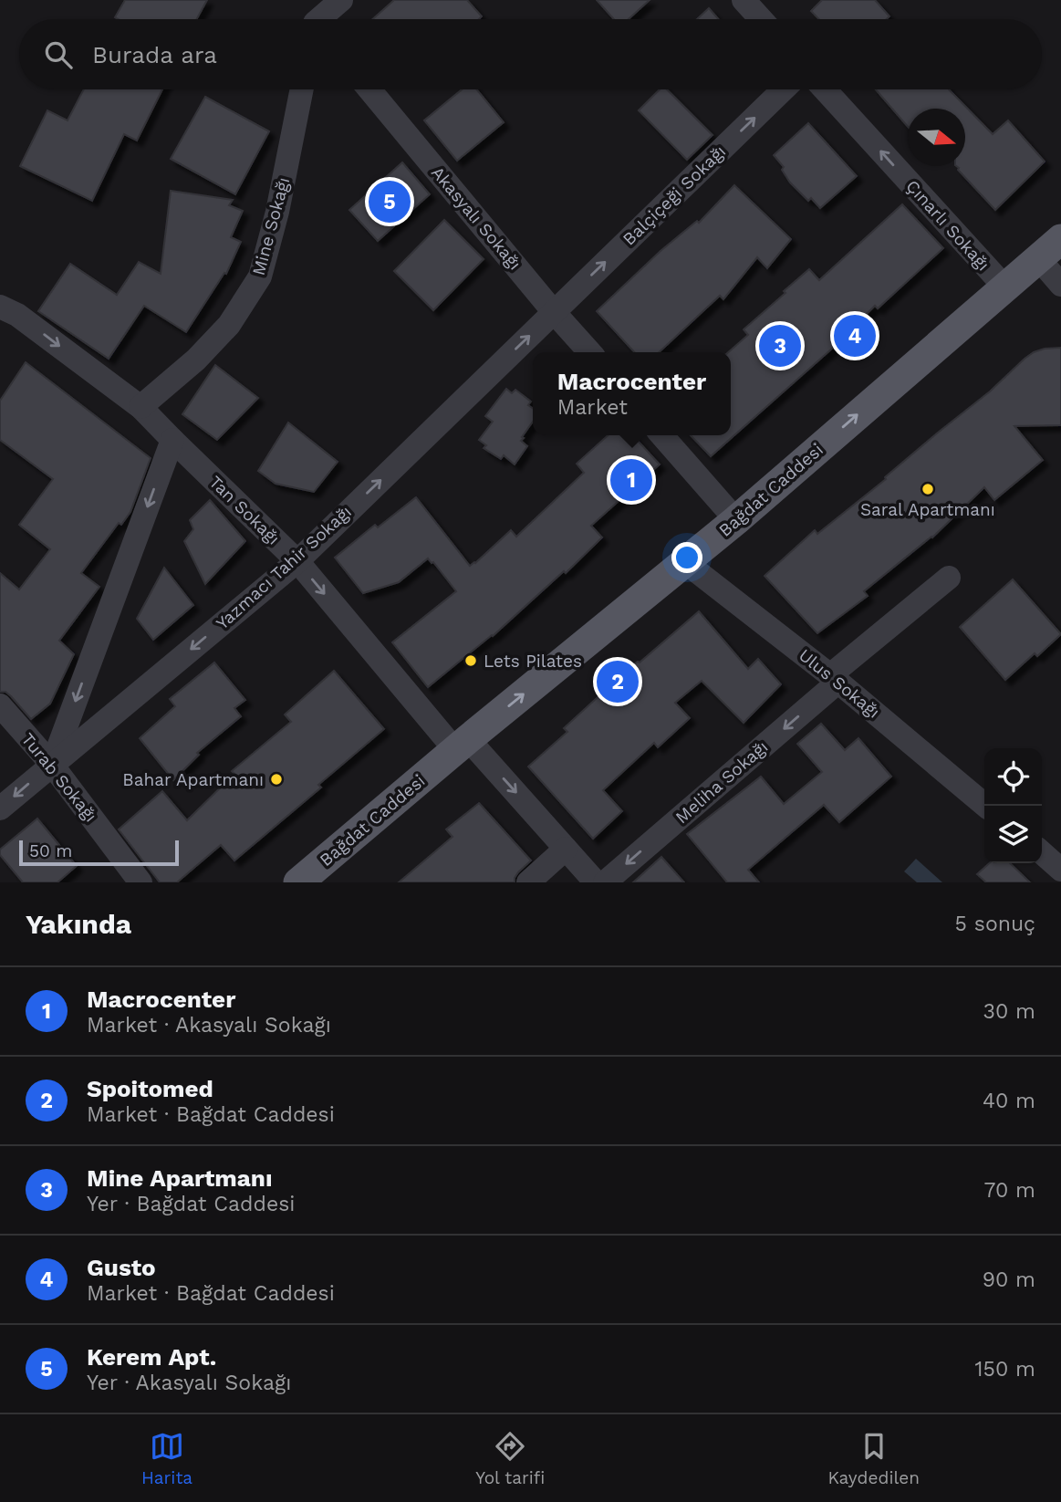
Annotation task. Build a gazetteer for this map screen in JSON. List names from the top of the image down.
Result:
{
  "streets": {
    "main road": ["Bağdat Caddesi"],
    "street": [
      "Balçiçeği Sokağı",
      "Akasyalı Sokağı",
      "Çınarlı Sokağı",
      "Mine Sokağı",
      "Tan Sokağı",
      "Yazmacı Tahir Sokağı",
      "Ulus Sokağı",
      "Turab Sokağı",
      "Meliha Sokağı"
    ]
  },
  "crossings": [
    ["Balçiçeği Sokağı", "Akasyalı Sokağı"],
    ["Balçiçeği Sokağı", "Yazmacı Tahir Sokağı"],
    ["Akasyalı Sokağı", "Yazmacı Tahir Sokağı"],
    ["Çınarlı Sokağı", "Bağdat Caddesi"],
    ["Mine Sokağı", "Tan Sokağı"],
    ["Bağdat Caddesi", "Tan Sokağı"],
    ["Bağdat Caddesi", "Ulus Sokağı"],
    ["Tan Sokağı", "Yazmacı Tahir Sokağı"],
    ["Yazmacı Tahir Sokağı", "Turab Sokağı"],
    ["Ulus Sokağı", "Meliha Sokağı"]
  ],
  "one_way": [
    "Balçiçeği Sokağı",
    "Çınarlı Sokağı",
    "Bağdat Caddesi",
    "Tan Sokağı",
    "Meliha Sokağı"
  ],
  "places": ["Saral Apartmanı", "Lets Pilates", "Bahar Apartmanı"],
  "scale_bar": "50 m",
  "north": "right",
  "page": {
    "search": "Burada ara",
    "pins": [
      "5",
      "4",
      "3",
      "1",
      "2"
    ],
    "popup": ["Macrocenter", "Market"],
    "scale": "50 m",
    "heading": ["Yakında", "5 sonuç"],
    "list": [
      {
        "mark": "1",
        "name": "Macrocenter",
        "note": "Market · Akasyalı Sokağı",
        "value": "30 m"
      },
      {
        "mark": "2",
        "name": "Spoitomed",
        "note": "Market · Bağdat Caddesi",
        "value": "40 m"
      },
      {
        "mark": "3",
        "name": "Mine Apartmanı",
        "note": "Yer · Bağdat Caddesi",
        "value": "70 m"
      },
      {
        "mark": "4",
        "name": "Gusto",
        "note": "Market · Bağdat Caddesi",
        "value": "90 m"
      },
      {
        "mark": "5",
        "name": "Kerem Apt.",
        "note": "Yer · Akasyalı Sokağı",
        "value": "150 m"
      }
    ],
    "nav": ["Harita", "Yol tarifi", "Kaydedilen"]
  }
}
